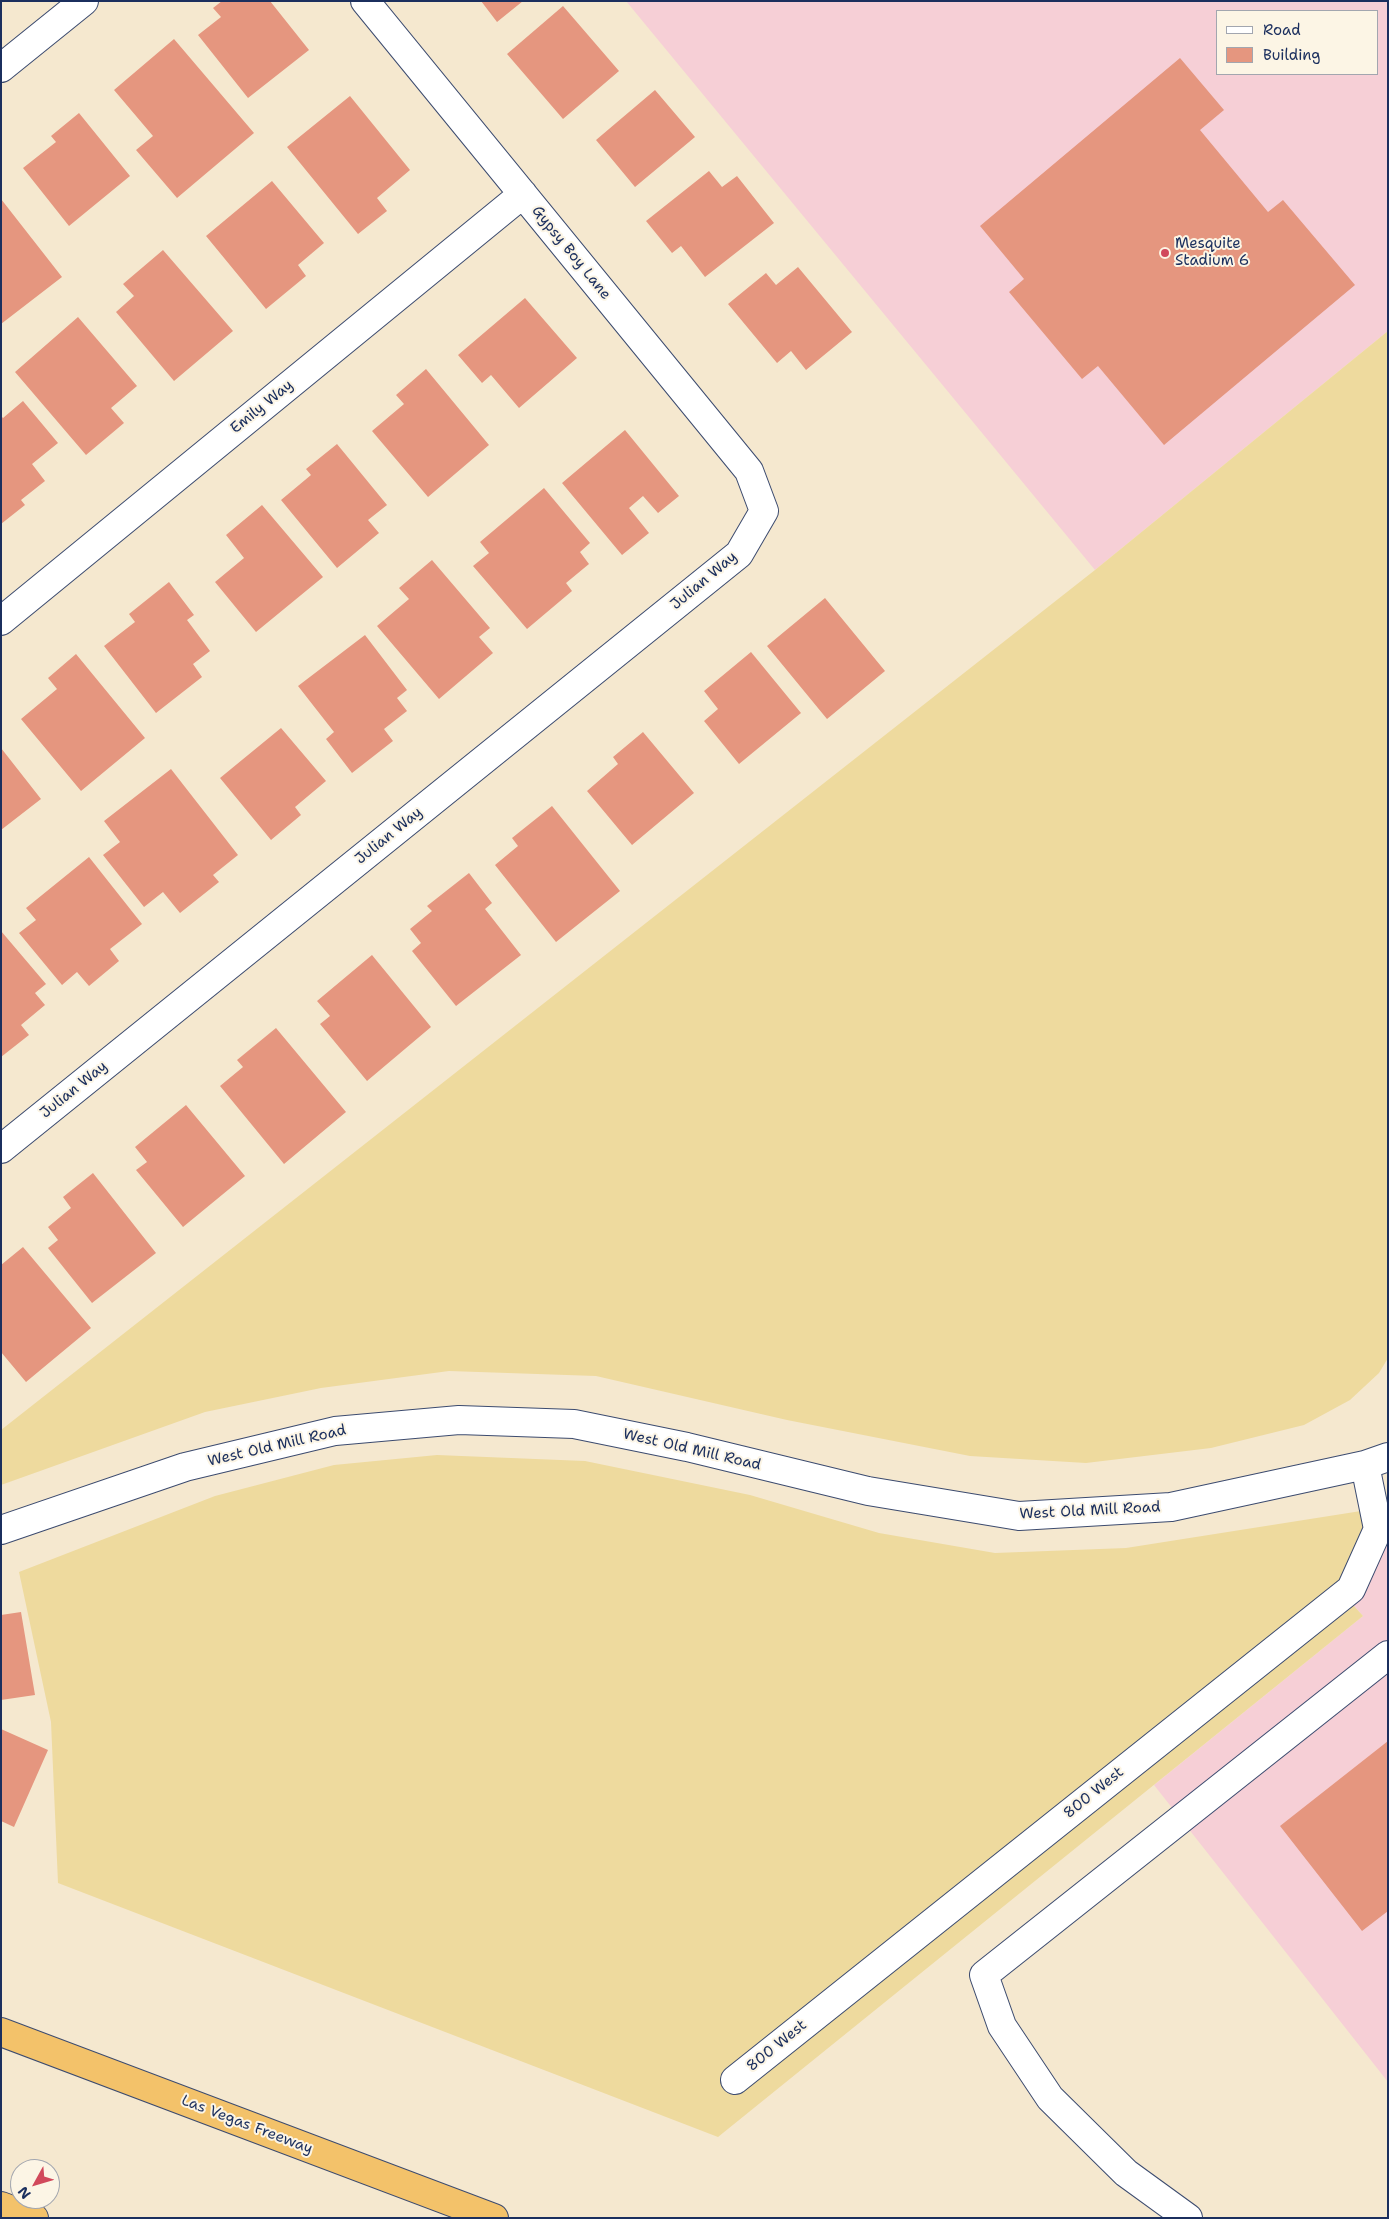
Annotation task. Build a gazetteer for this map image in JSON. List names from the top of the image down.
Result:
{
  "streets": {
    "highway": ["Las Vegas Freeway"],
    "street": [
      "Gypsy Boy Lane",
      "Emily Way",
      "Julian Way",
      "West Old Mill Road",
      "800 West"
    ]
  },
  "crossings": [
    ["Gypsy Boy Lane", "Emily Way"],
    ["Gypsy Boy Lane", "Julian Way"],
    ["West Old Mill Road", "800 West"]
  ],
  "places": ["Mesquite Stadium 6"],
  "legend": ["Road", "Building"],
  "north": "bottom left"
}
